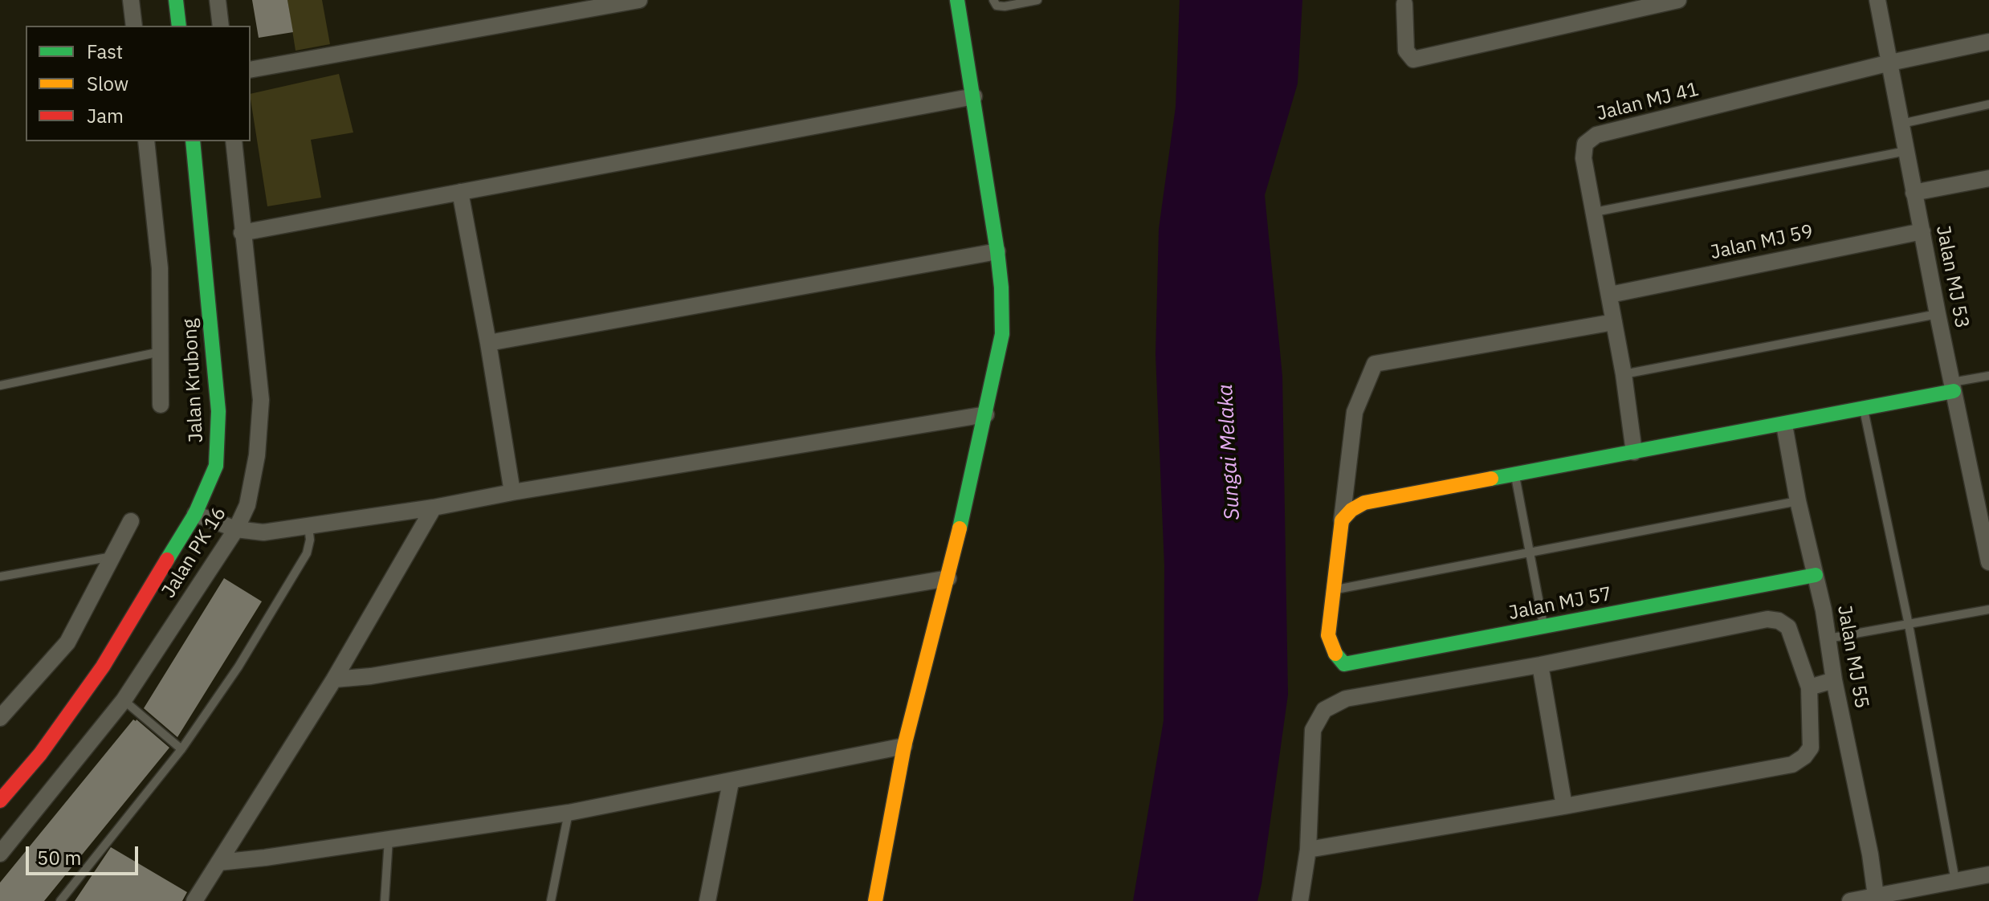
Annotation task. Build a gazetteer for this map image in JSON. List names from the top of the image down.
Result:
{
  "streets": {
    "street": [
      "Jalan MJ 41",
      "Jalan MJ 59",
      "Jalan MJ 53",
      "Jalan Krubong",
      "Jalan PK 16",
      "Jalan MJ 57",
      "Jalan MJ 55"
    ]
  },
  "crossings": [
    ["Jalan MJ 41", "Jalan MJ 59"],
    ["Jalan MJ 41", "Jalan MJ 53"],
    ["Jalan MJ 59", "Jalan MJ 53"],
    ["Jalan MJ 57", "Jalan MJ 55"]
  ],
  "water": ["Sungai Melaka"],
  "legend": ["Fast", "Slow", "Jam"],
  "scale_bar": "50 m"
}
